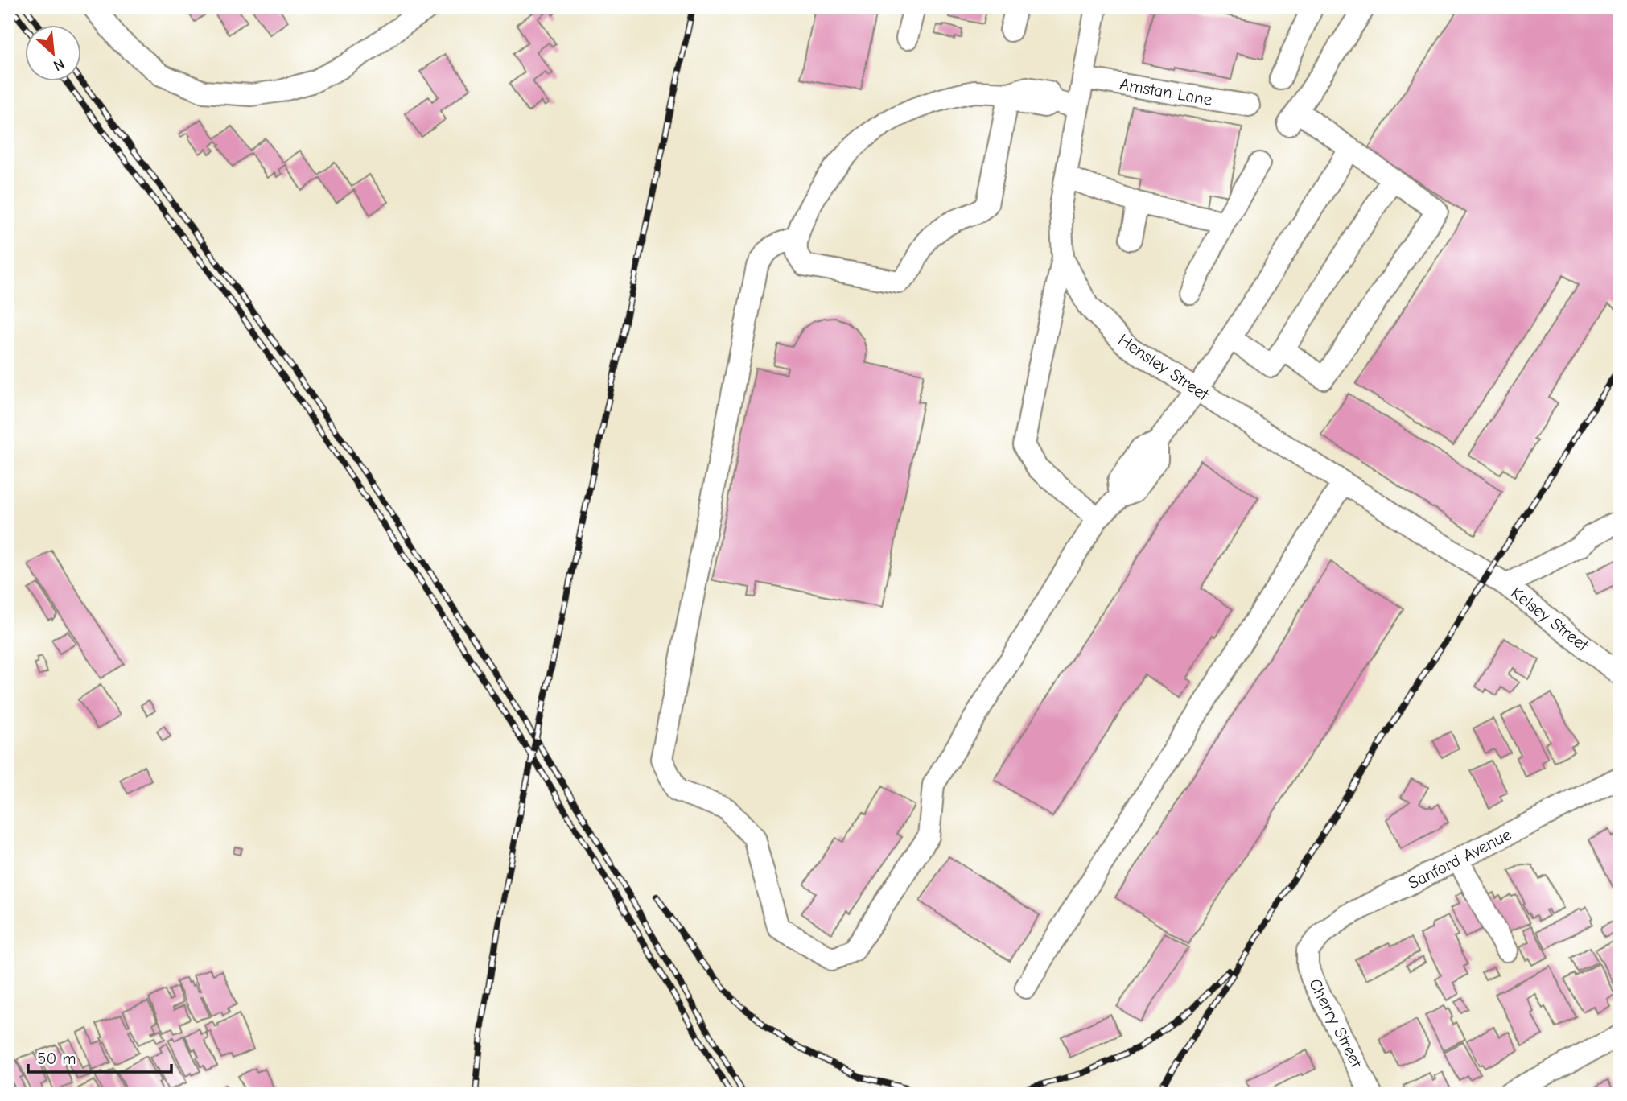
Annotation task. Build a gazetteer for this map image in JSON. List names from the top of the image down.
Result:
{
  "streets": {
    "street": [
      "Amstan Lane",
      "Hensley Street",
      "Kelsey Street",
      "Sanford Avenue",
      "Cherry Street"
    ]
  },
  "crossings": [
    ["Amstan Lane", "Hensley Street"],
    ["Hensley Street", "Kelsey Street"],
    ["Sanford Avenue", "Cherry Street"]
  ],
  "scale_bar": "50 m",
  "north": "bottom right"
}
